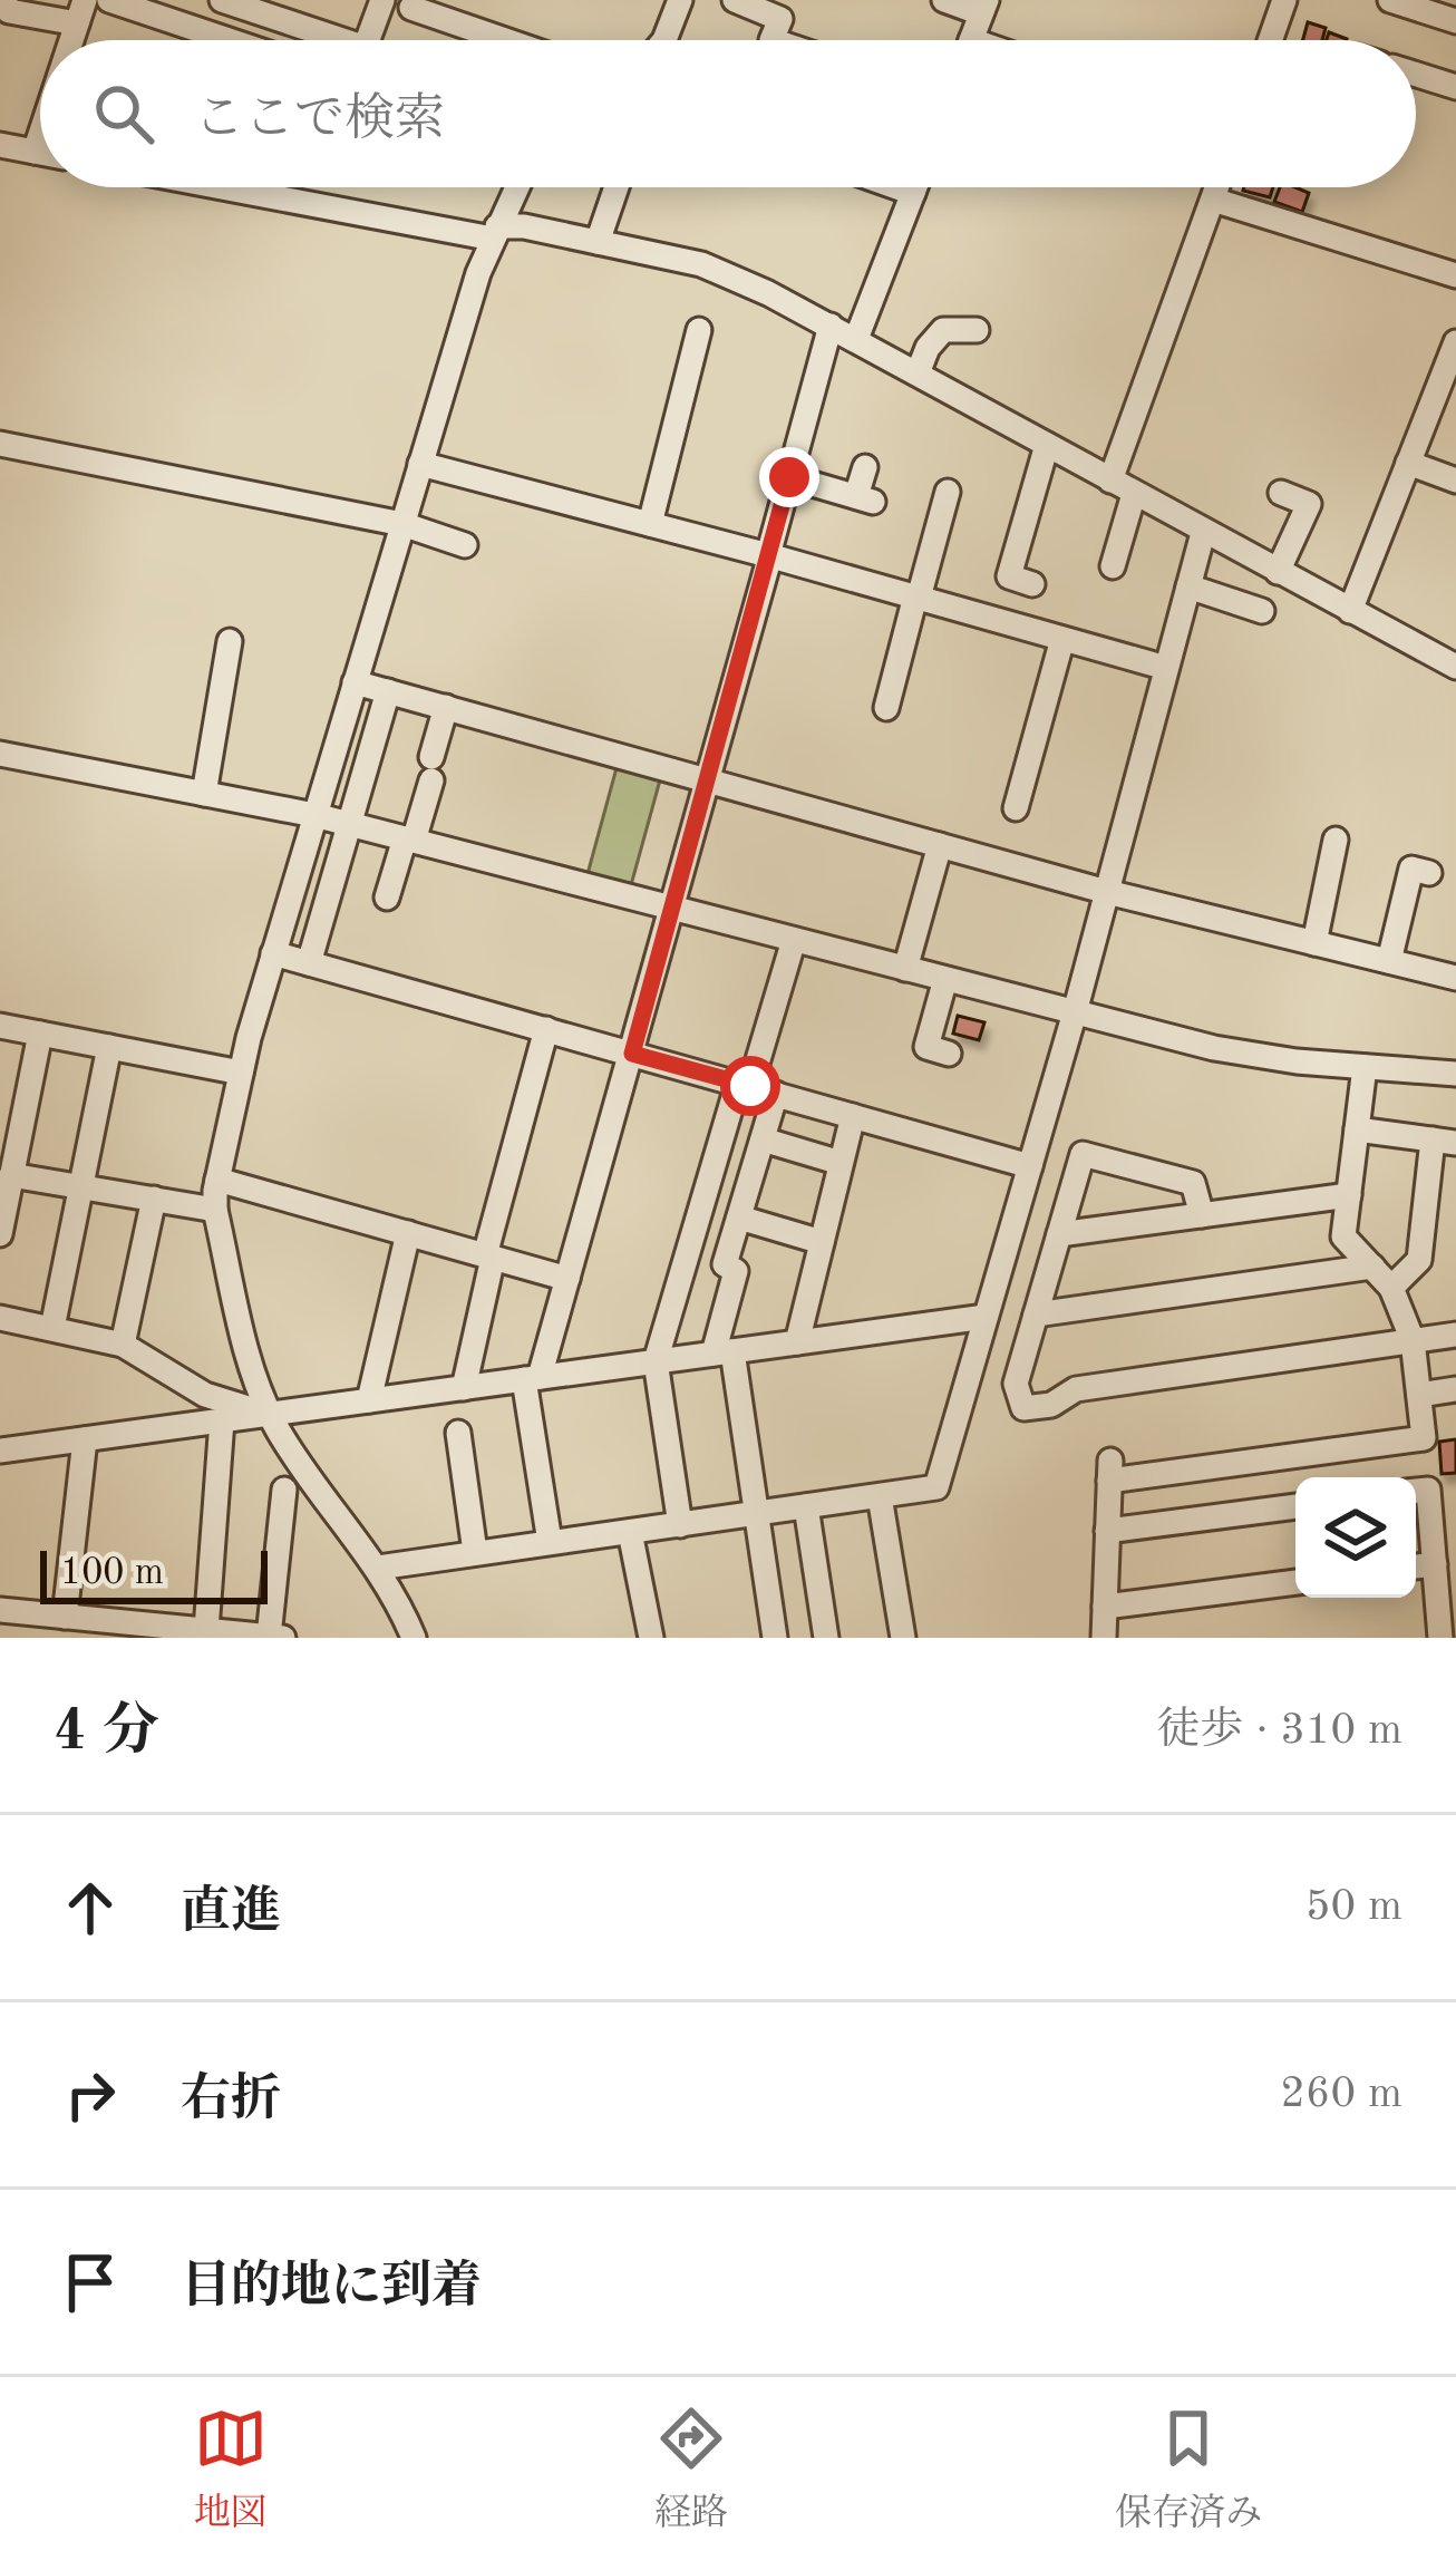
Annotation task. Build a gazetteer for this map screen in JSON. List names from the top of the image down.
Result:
{
  "scale_bar": "100 m",
  "page": {
    "search": "ここで検索",
    "scale": "100 m",
    "heading": ["4 分", "徒歩 · 310 m"],
    "list": [
      ["直進", "50 m"],
      ["右折", "260 m"],
      "目的地に到着"
    ],
    "nav": ["地図", "経路", "保存済み"]
  }
}
